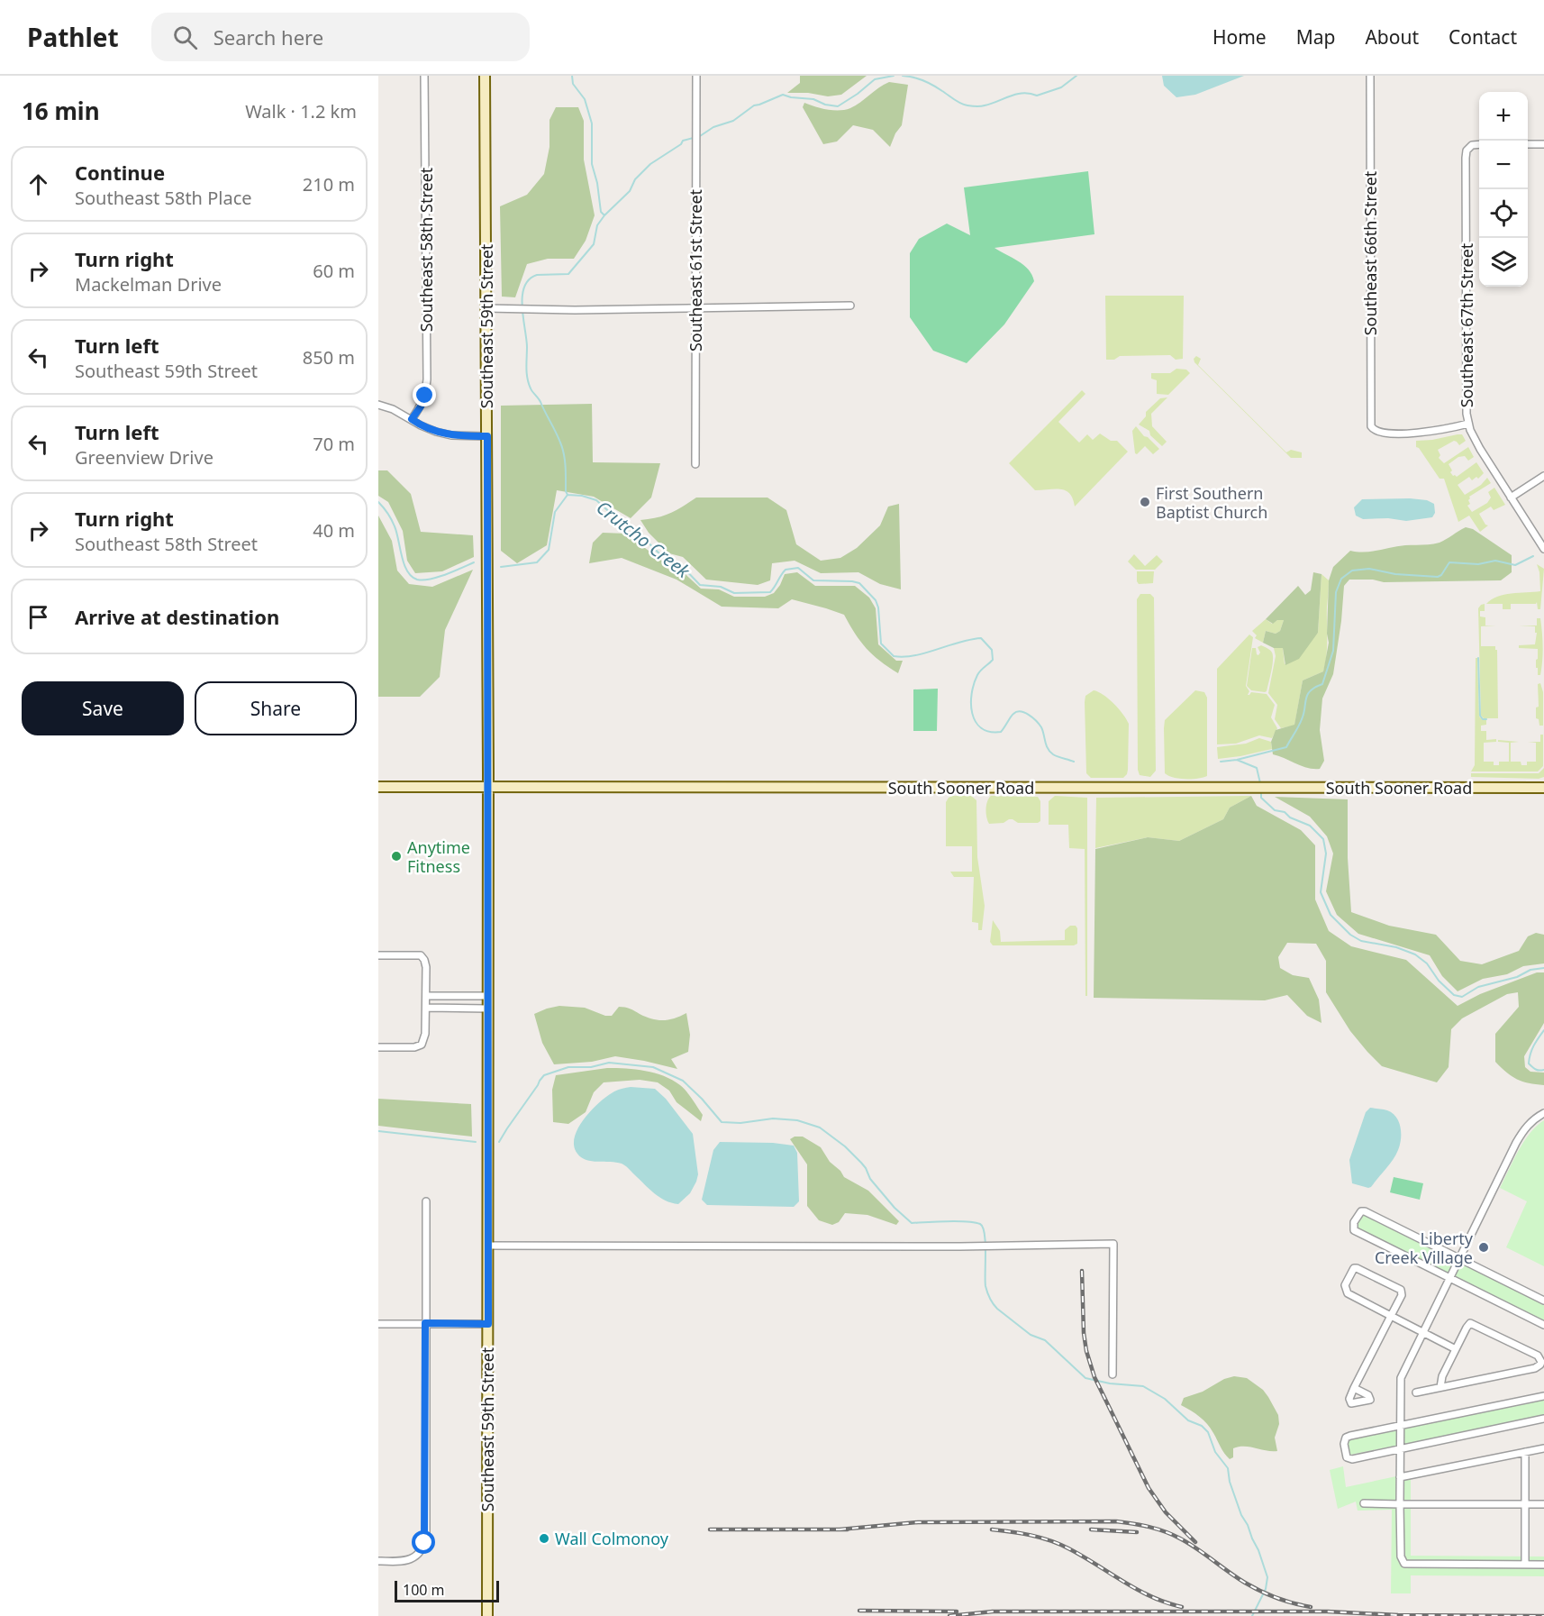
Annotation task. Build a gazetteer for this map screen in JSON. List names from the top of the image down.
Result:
{
  "streets": {
    "main road": ["Southeast 59th Street", "South Sooner Road"],
    "street": [
      "Southeast 58th Street",
      "Southeast 66th Street",
      "Southeast 61st Street",
      "Southeast 67th Street"
    ]
  },
  "crossings": [
    ["Southeast 66th Street", "Southeast 67th Street"],
    ["Southeast 59th Street", "South Sooner Road"]
  ],
  "water": ["Crutcho Creek"],
  "places": [
    "First Southern Baptist Church",
    "Anytime Fitness",
    "Liberty Creek Village",
    "Wall Colmonoy"
  ],
  "scale_bar": "100 m",
  "page": {
    "header": "Pathlet",
    "search": "Search here",
    "nav": [
      "Home",
      "Map",
      "About",
      "Contact"
    ],
    "heading": ["16 min", "Walk · 1.2 km"],
    "map_buttons": ["+", "−"],
    "list": [
      ["Continue", "Southeast 58th Place", "210 m"],
      ["Turn right", "Mackelman Drive", "60 m"],
      ["Turn left", "Southeast 59th Street", "850 m"],
      ["Turn left", "Greenview Drive", "70 m"],
      ["Turn right", "Southeast 58th Street", "40 m"],
      "Arrive at destination"
    ],
    "buttons": ["Save", "Share"],
    "scale": "100 m"
  }
}
